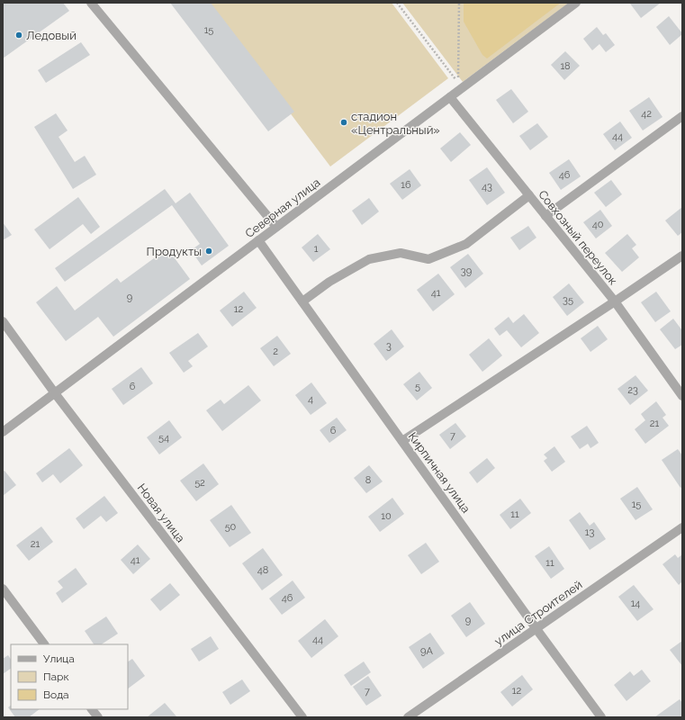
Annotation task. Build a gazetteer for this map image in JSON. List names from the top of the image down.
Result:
{
  "streets": {
    "street": [
      "Северная улица",
      "Совхозный переулок",
      "Кирпичная улица",
      "Новая улица",
      "улица Строителей"
    ]
  },
  "crossings": [
    ["Северная улица", "Совхозный переулок"],
    ["Северная улица", "Кирпичная улица"],
    ["Северная улица", "Новая улица"],
    ["Кирпичная улица", "улица Строителей"]
  ],
  "places": ["Ледовый", "стадион «Центральный»", "Продукты"],
  "house_numbers": [
    "15",
    "18",
    "42",
    "44",
    "46",
    "16",
    "43",
    "40",
    "1",
    "39",
    "41",
    "9",
    "35",
    "12",
    "3",
    "2",
    "6",
    "5",
    "23",
    "4",
    "21",
    "6",
    "7",
    "54",
    "8",
    "52",
    "15",
    "11",
    "10",
    "50",
    "13",
    "21",
    "41",
    "11",
    "48",
    "46",
    "14",
    "9",
    "44",
    "9А",
    "12",
    "7"
  ],
  "legend": ["Улица", "Парк", "Вода"]
}
